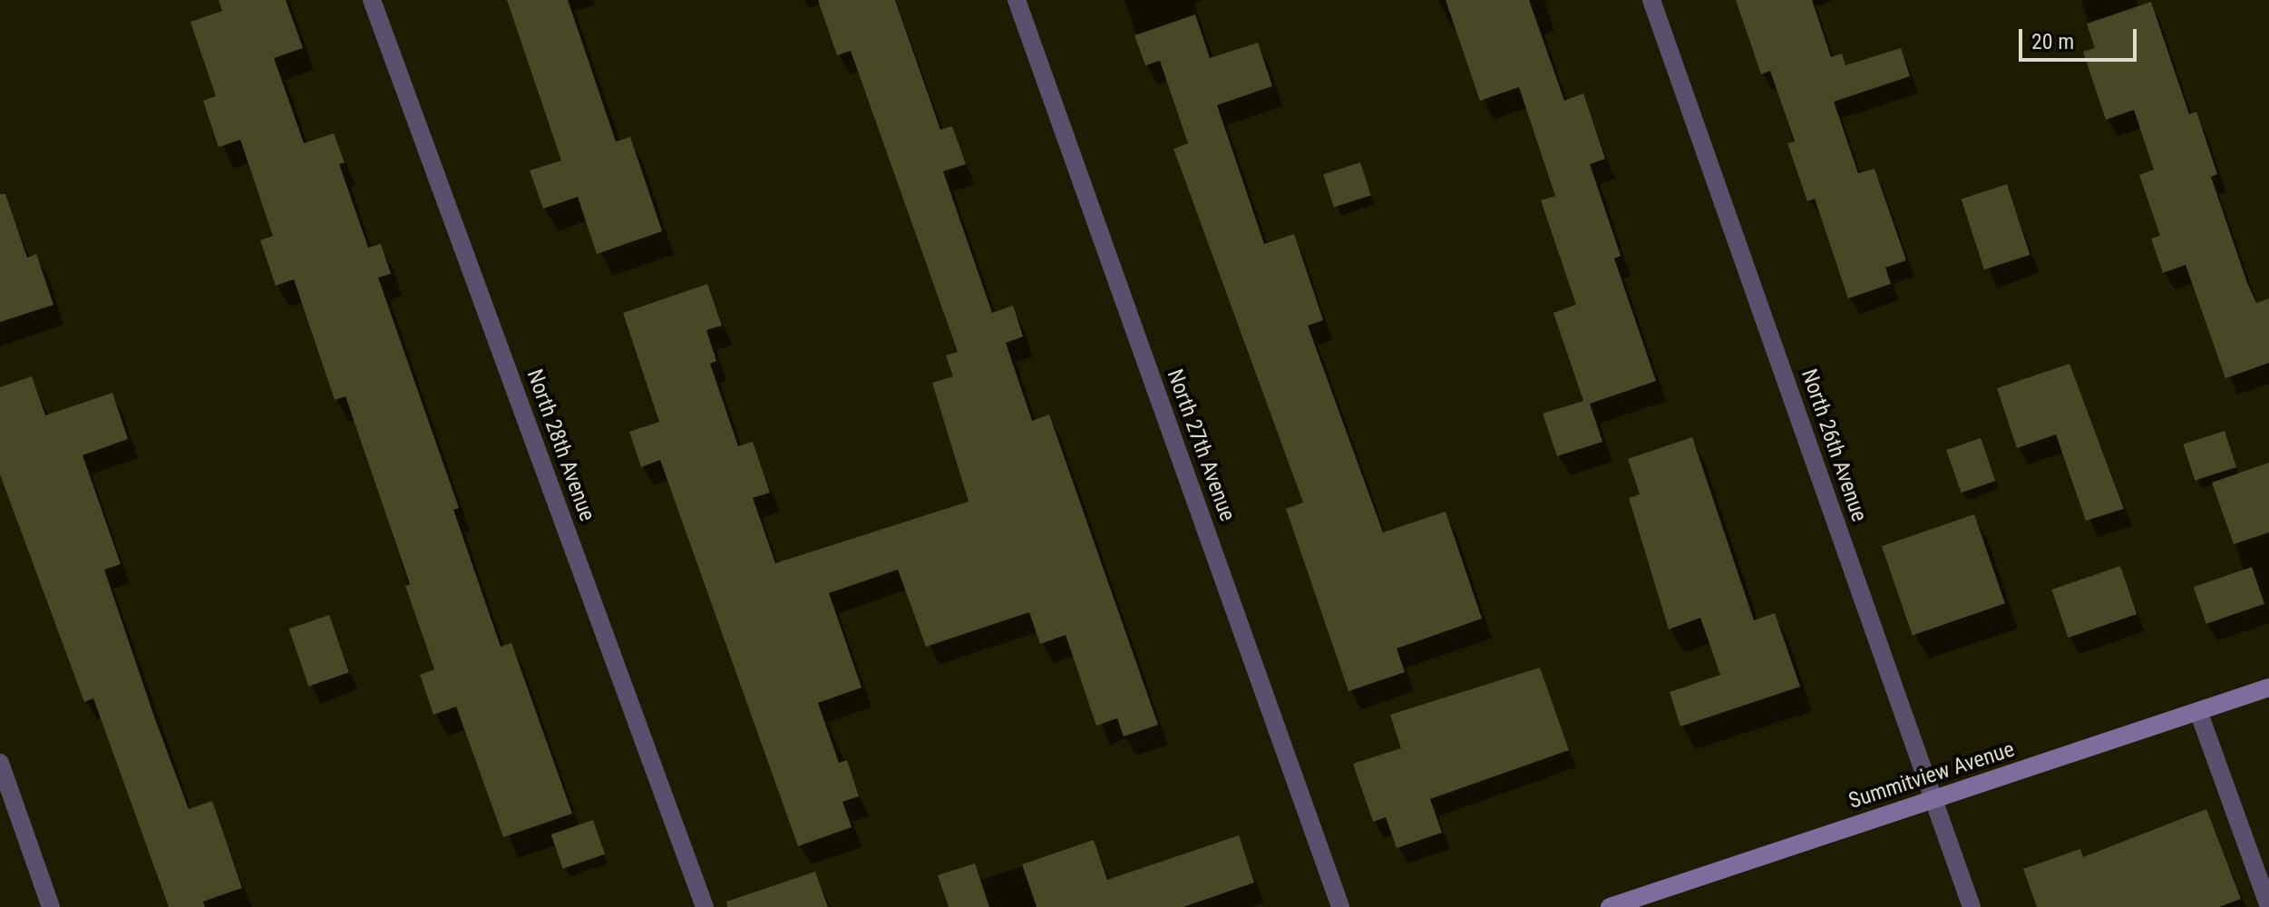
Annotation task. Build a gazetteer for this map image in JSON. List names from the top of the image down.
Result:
{
  "streets": {
    "main road": ["Summitview Avenue"],
    "street": ["North 28th Avenue", "North 27th Avenue", "North 26th Avenue"]
  },
  "crossings": [
    ["North 26th Avenue", "Summitview Avenue"]
  ],
  "scale_bar": "20 m"
}
